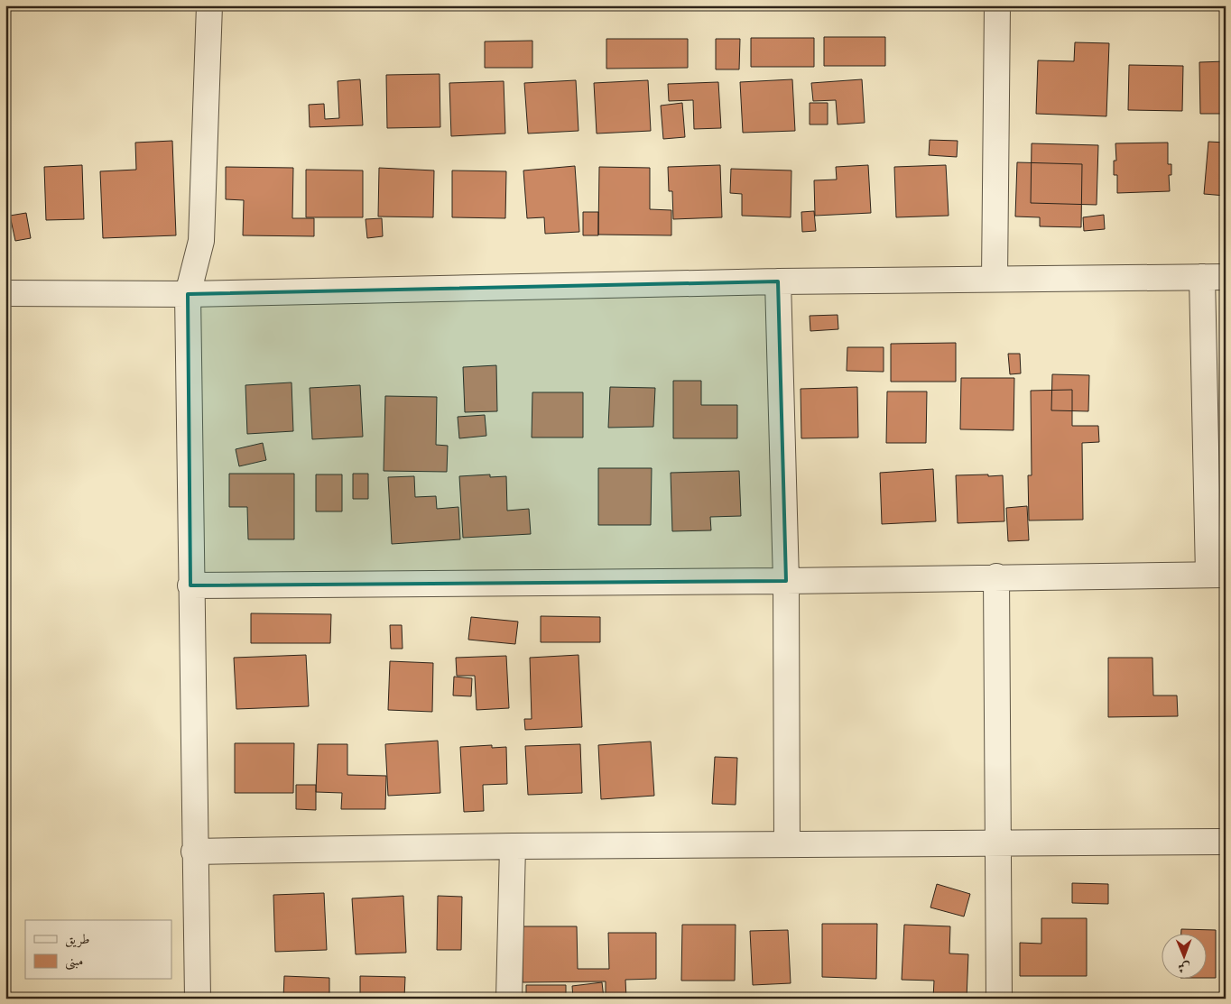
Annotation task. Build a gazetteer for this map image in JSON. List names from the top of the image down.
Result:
{
  "legend": ["طريق", "مبنى"],
  "north": "bottom"
}
